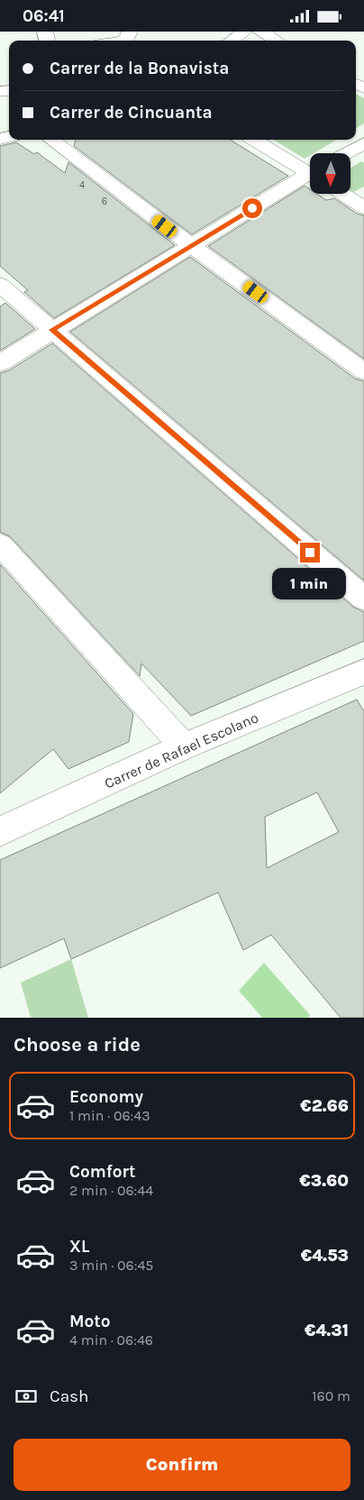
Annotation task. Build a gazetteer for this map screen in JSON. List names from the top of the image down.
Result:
{
  "streets": {
    "street": ["Carrer de Rafael Escolano"]
  },
  "house_numbers": ["4", "6"],
  "north": "bottom",
  "page": {
    "status": "06:41",
    "banner": ["Carrer de la Bonavista", "Carrer de Cincuanta"],
    "bubble": "1 min",
    "heading": "Choose a ride",
    "list": [
      {
        "name": "Economy",
        "note": "1 min · 06:43",
        "value": "€2.66"
      },
      {
        "name": "Comfort",
        "note": "2 min · 06:44",
        "value": "€3.60"
      },
      {
        "name": "XL",
        "note": "3 min · 06:45",
        "value": "€4.53"
      },
      {
        "name": "Moto",
        "note": "4 min · 06:46",
        "value": "€4.31"
      }
    ],
    "pay": ["Cash", "160 m"],
    "buttons": "Confirm"
  }
}
